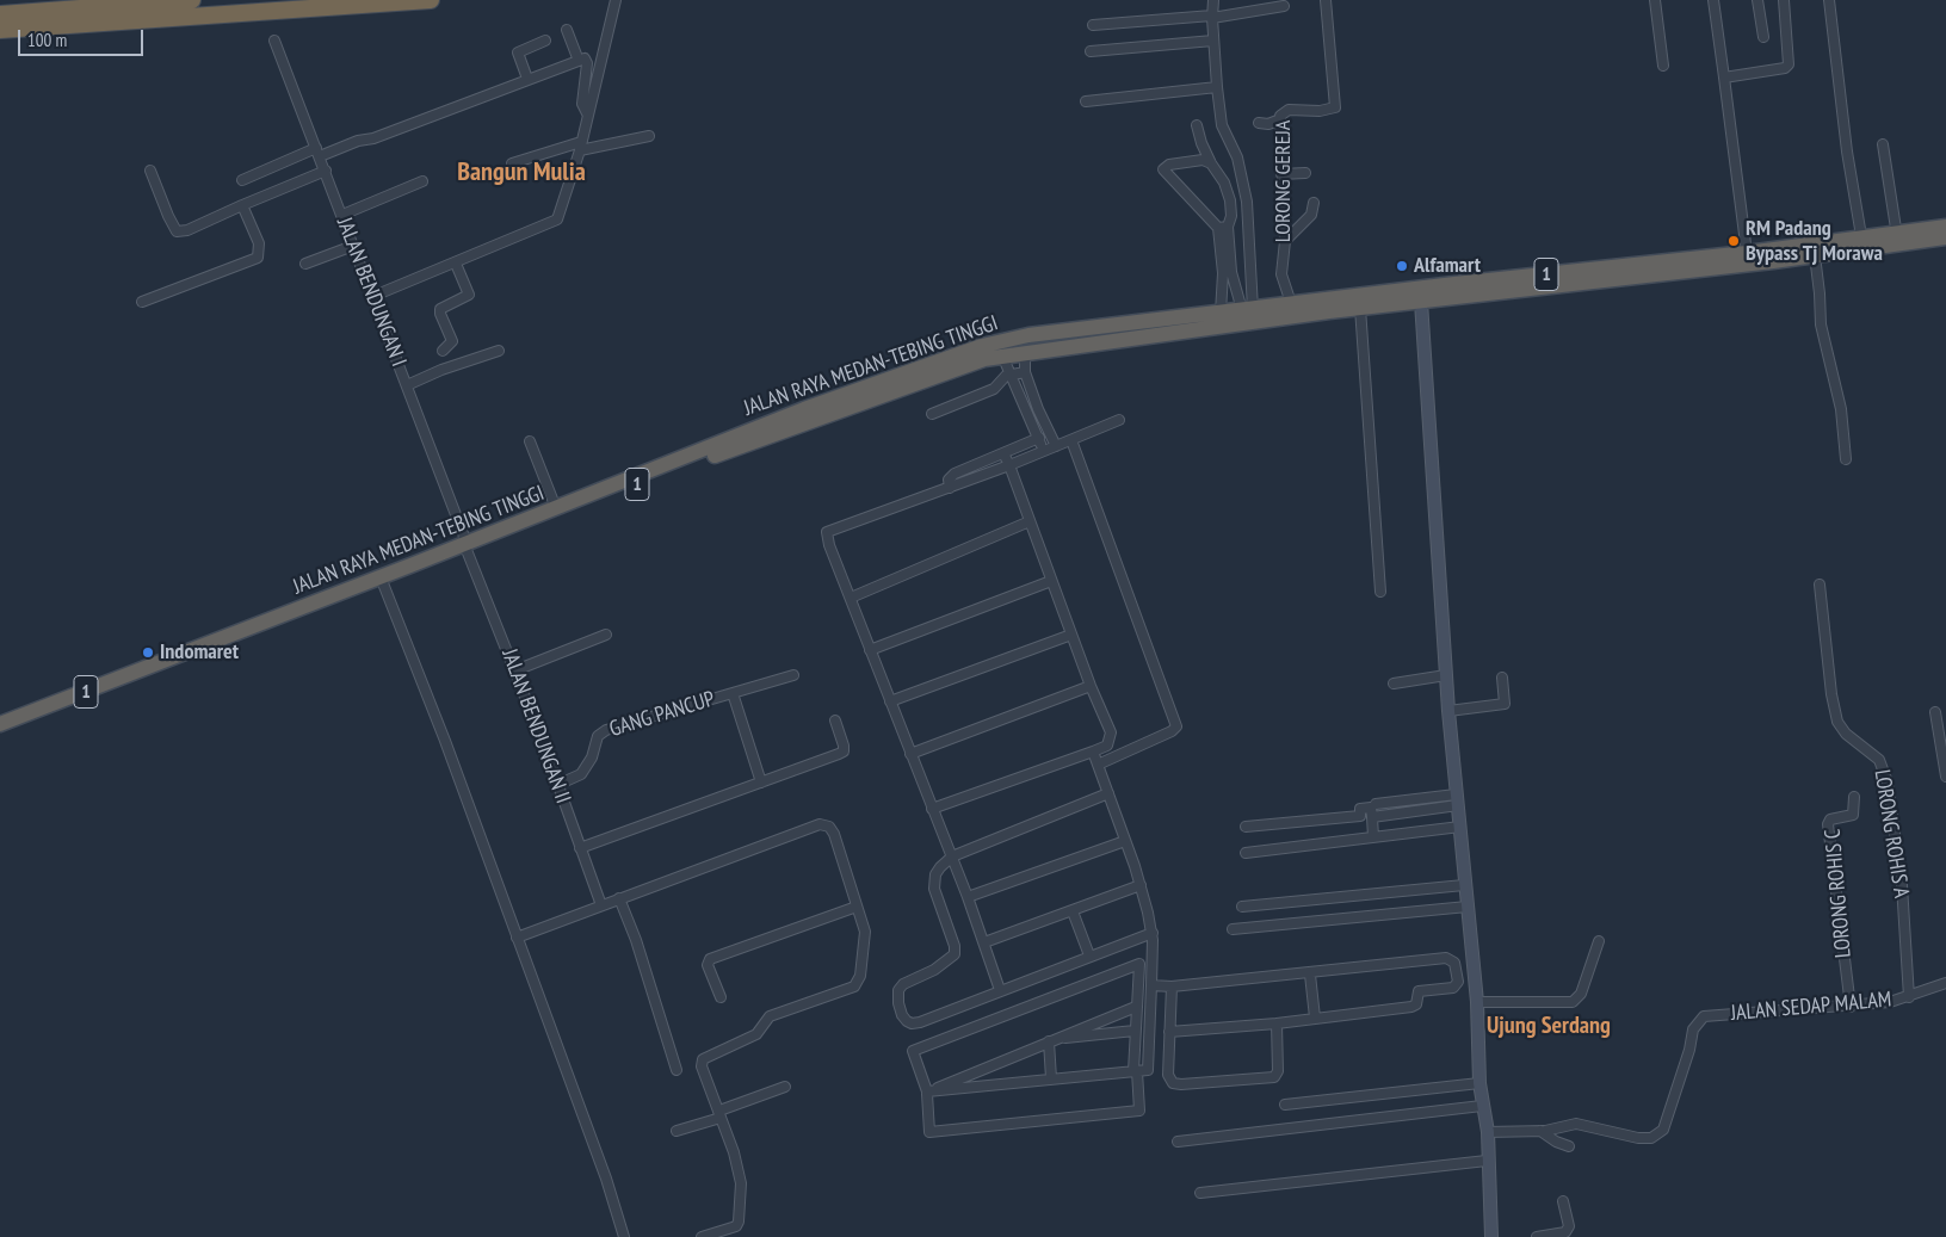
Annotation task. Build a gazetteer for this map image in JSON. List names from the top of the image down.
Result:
{
  "streets": {
    "highway": ["1", "JALAN RAYA MEDAN-TEBING TINGGI"],
    "street": [
      "LORONG GEREJA",
      "JALAN BENDUNGAN I",
      "GANG PANCUP",
      "JALAN BENDUNGAN II",
      "LORONG ROHIS A",
      "LORONG ROHIS C",
      "JALAN SEDAP MALAM"
    ]
  },
  "crossings": [
    ["LORONG GEREJA", "JALAN RAYA MEDAN-TEBING TINGGI"],
    ["JALAN BENDUNGAN I", "JALAN RAYA MEDAN-TEBING TINGGI"],
    ["JALAN BENDUNGAN I", "JALAN BENDUNGAN II"],
    ["JALAN RAYA MEDAN-TEBING TINGGI", "JALAN BENDUNGAN II"],
    ["GANG PANCUP", "JALAN BENDUNGAN II"],
    ["LORONG ROHIS A", "JALAN SEDAP MALAM"],
    ["LORONG ROHIS C", "JALAN SEDAP MALAM"]
  ],
  "districts": ["Bangun Mulia", "Ujung Serdang"],
  "places": ["RM Padang Bypass Tj Morawa", "Alfamart", "Indomaret"],
  "scale_bar": "100 m"
}
